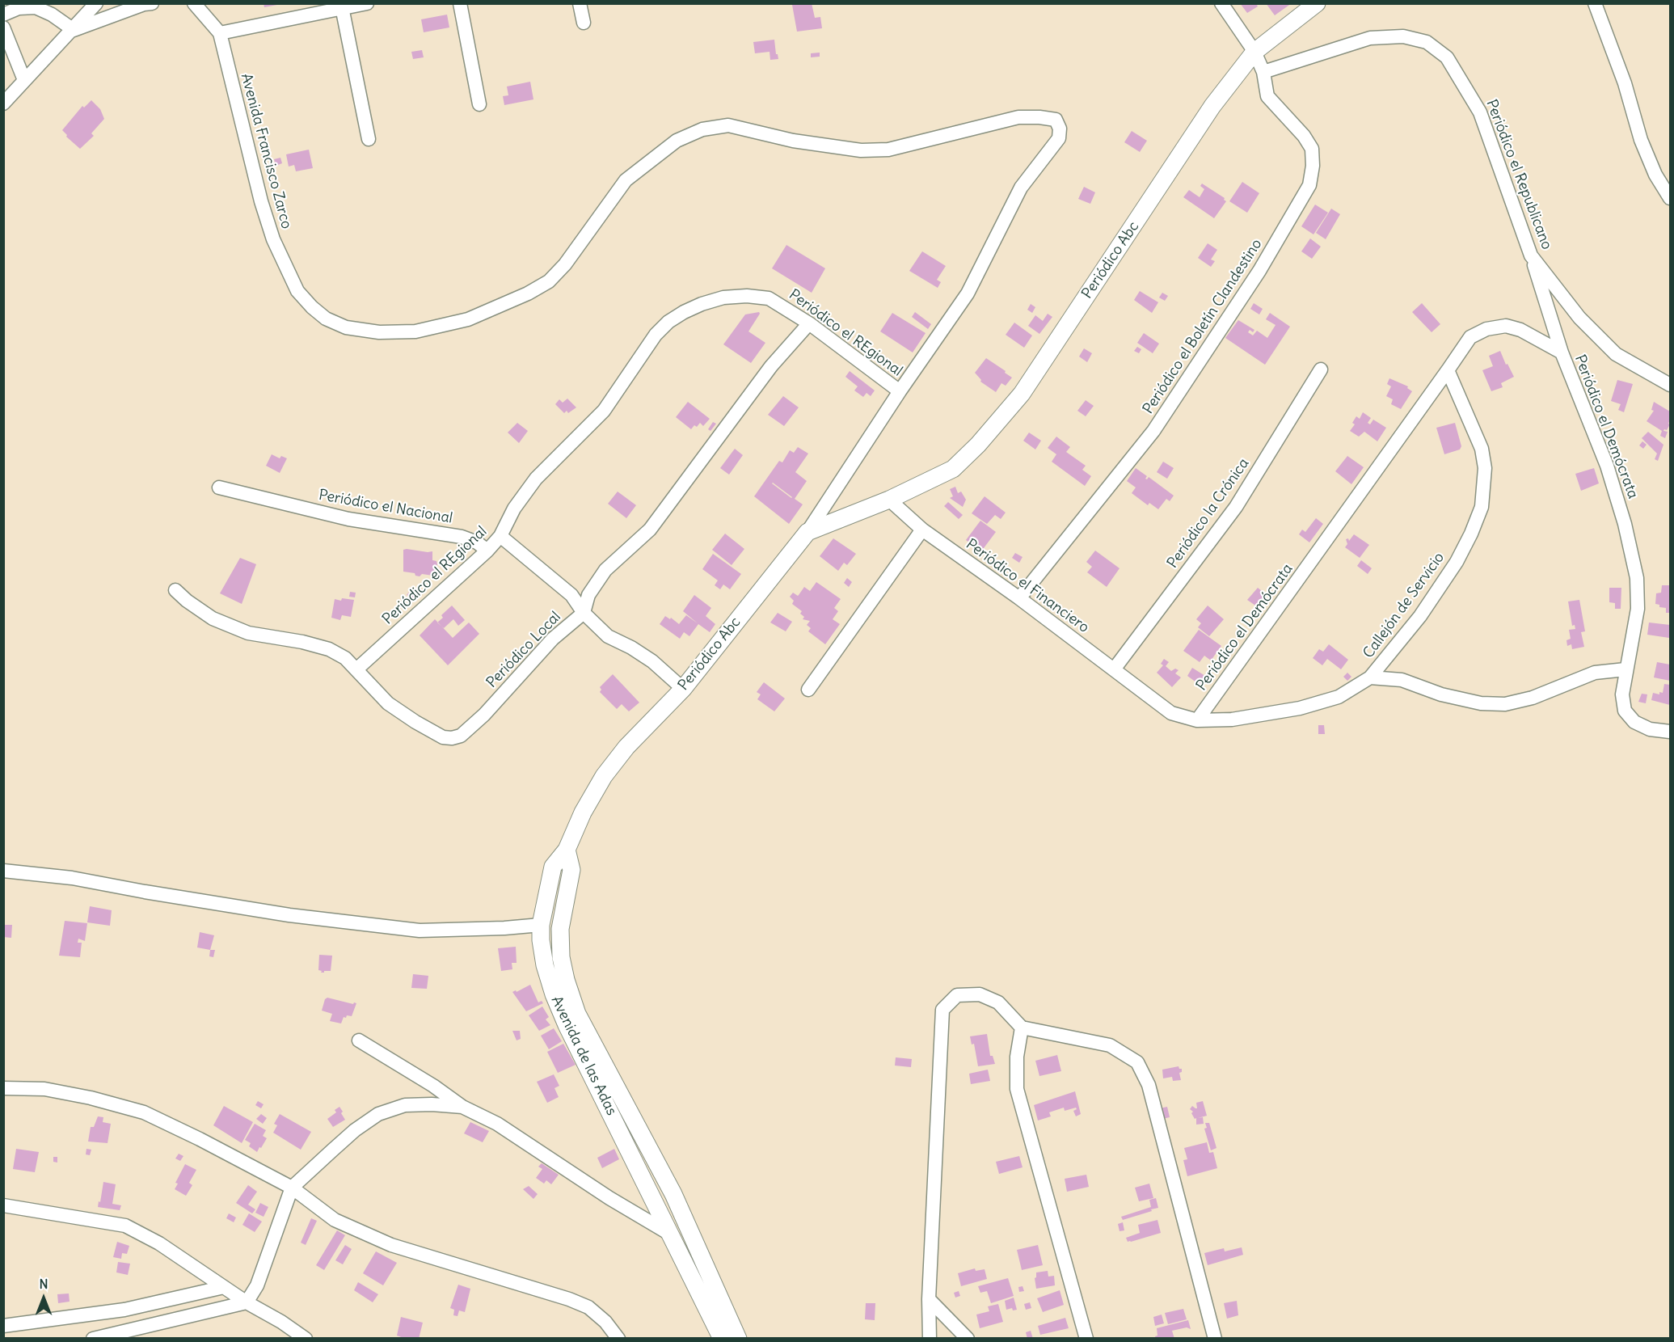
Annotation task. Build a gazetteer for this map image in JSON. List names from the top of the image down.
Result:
{
  "streets": {
    "street": [
      "Avenida Francisco Zarco",
      "Periódico el Republicano",
      "Periódico Abc",
      "Periódico el Boletín Clandestino",
      "Periódico el REgional",
      "Periódico el Demócrata",
      "Periódico el Nacional",
      "Periódico la Crónica",
      "Periódico el Financiero",
      "Callejón de Servicio",
      "Periódico Local",
      "Avenida de las Adas"
    ]
  },
  "crossings": [
    ["Avenida Francisco Zarco", "Periódico el REgional"],
    ["Periódico el Republicano", "Periódico el Boletín Clandestino"],
    ["Periódico Abc", "Periódico el Boletín Clandestino"],
    ["Periódico Abc", "Avenida de las Adas"],
    ["Periódico el Boletín Clandestino", "Periódico el Financiero"],
    ["Periódico el REgional", "Periódico el Nacional"],
    ["Periódico el REgional", "Periódico Local"],
    ["Periódico el Demócrata", "Callejón de Servicio"],
    ["Periódico la Crónica", "Periódico el Financiero"],
    ["Periódico la Crónica", "Callejón de Servicio"],
    ["Periódico el Financiero", "Callejón de Servicio"]
  ],
  "north": "top"
}
